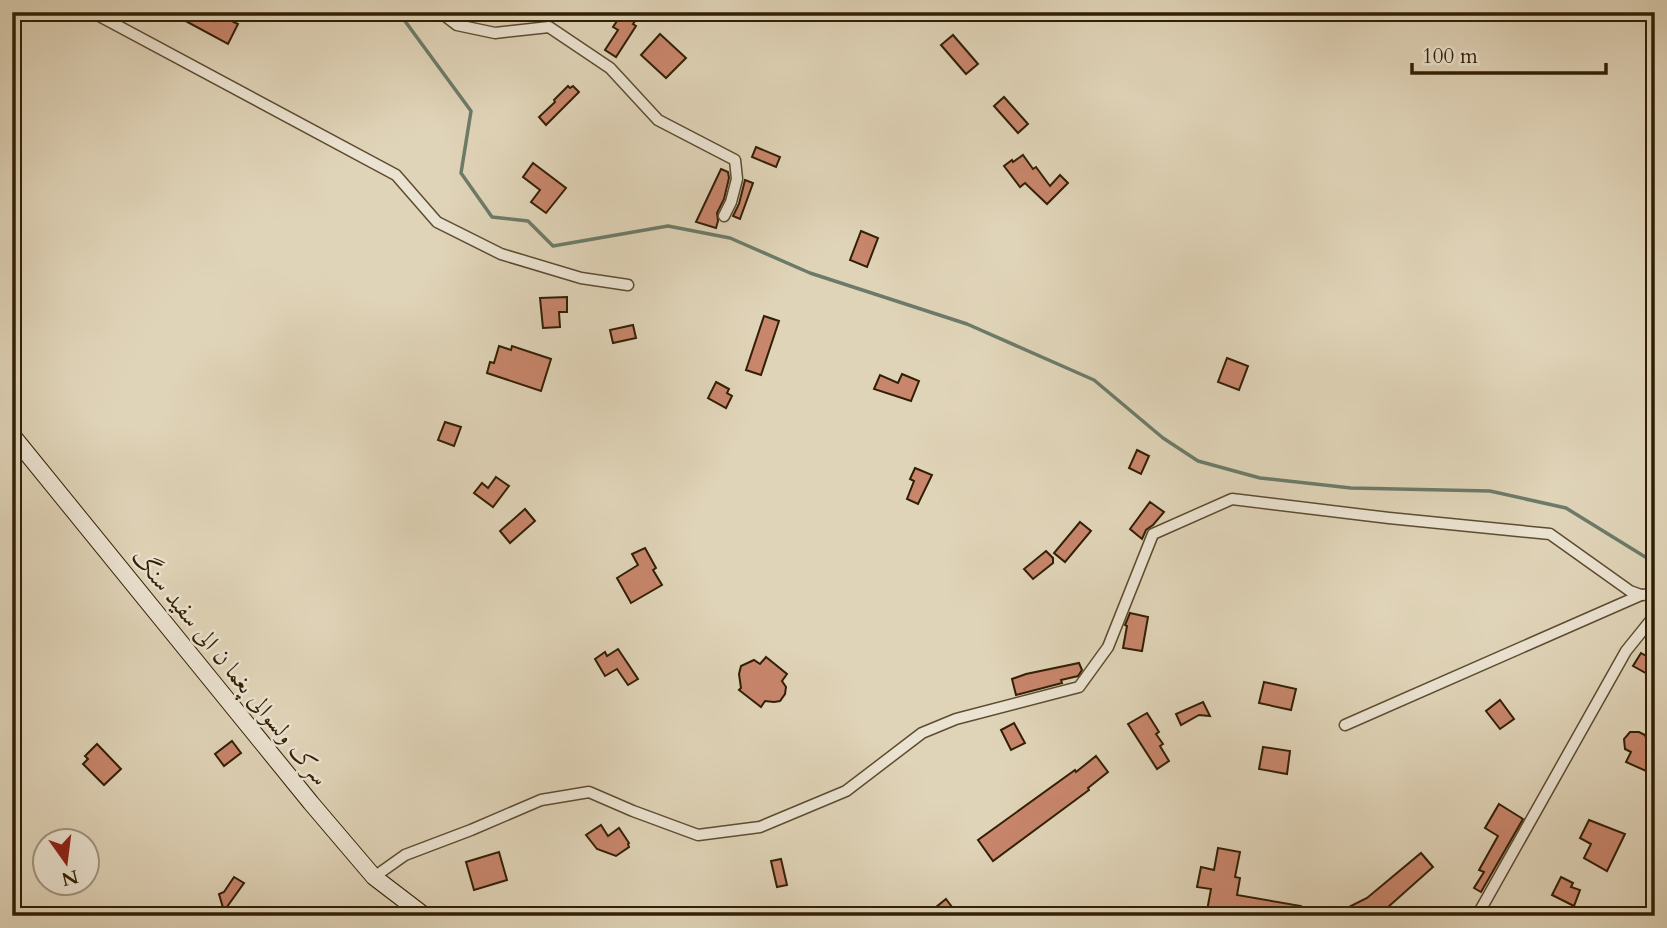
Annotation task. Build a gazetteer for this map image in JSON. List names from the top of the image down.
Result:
{
  "streets": {
    "main road": ["سرک ولسوالی پغما ن الی سفید سنگ"]
  },
  "scale_bar": "100 m",
  "north": "bottom"
}
